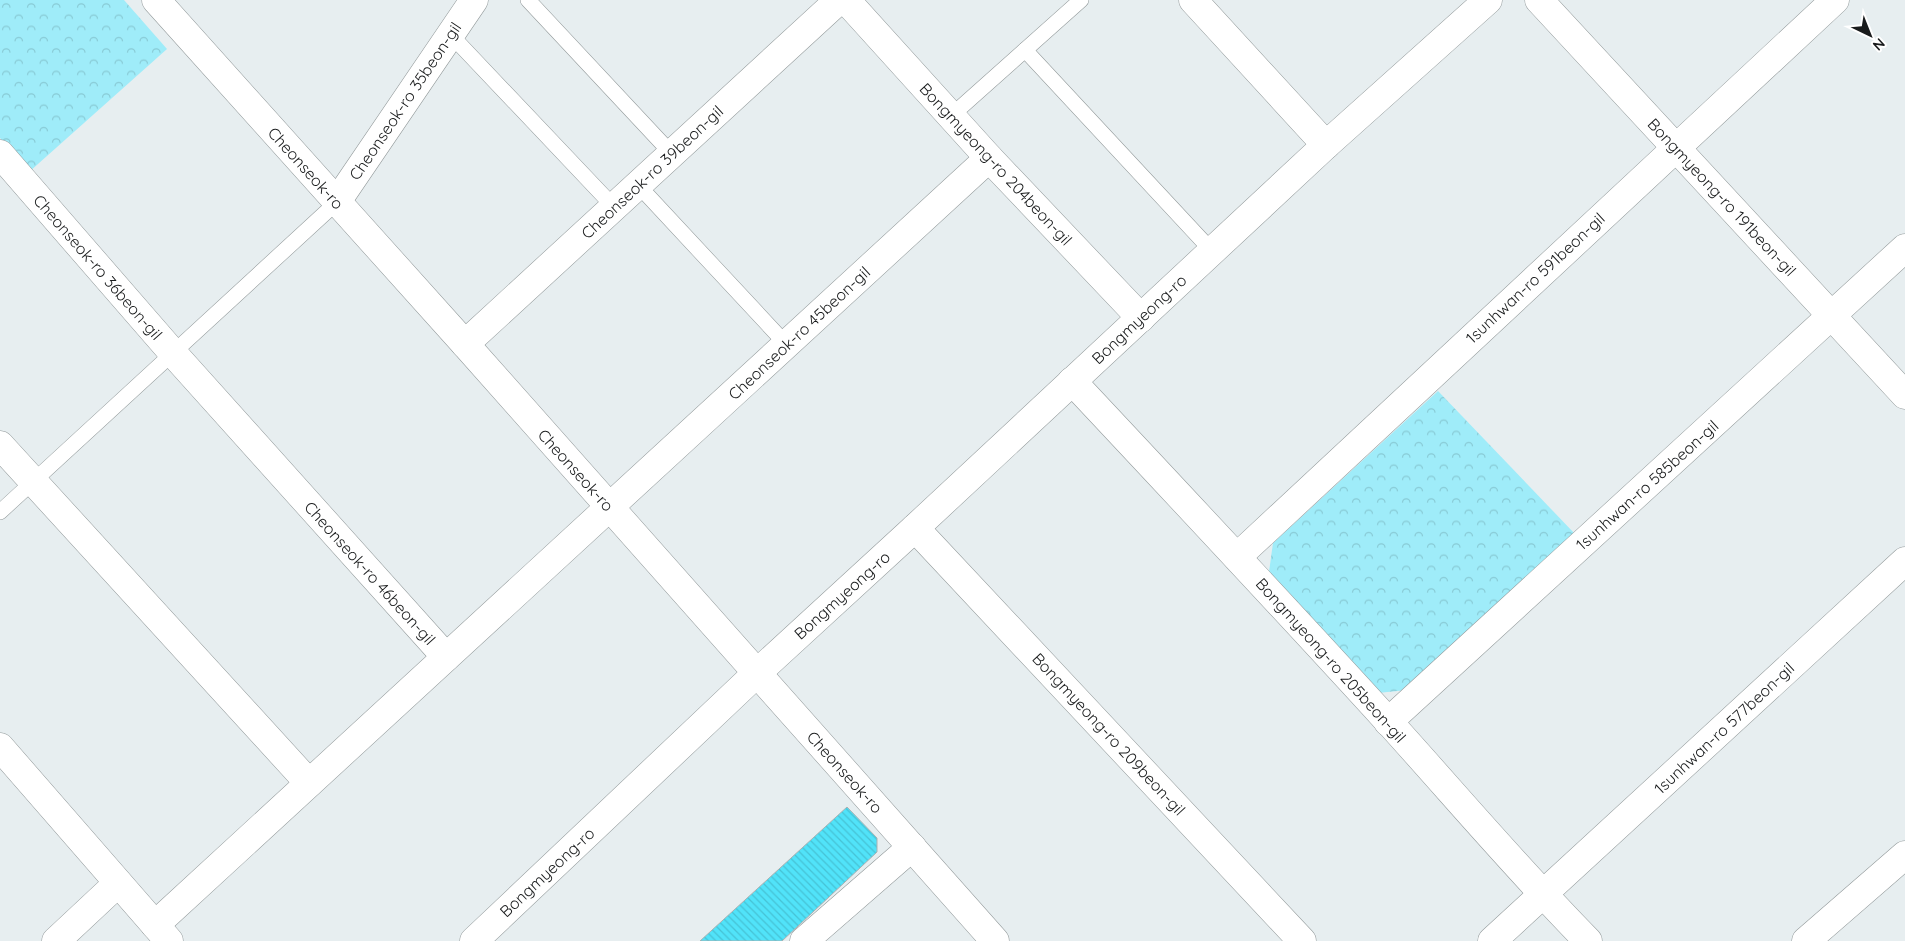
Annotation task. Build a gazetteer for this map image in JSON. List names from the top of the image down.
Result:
{
  "streets": {
    "street": [
      "Cheonseok-ro 35beon-gil",
      "Bongmyeong-ro 204beon-gil",
      "Cheonseok-ro",
      "Cheonseok-ro 39beon-gil",
      "Bongmyeong-ro 191beon-gil",
      "Cheonseok-ro 36beon-gil",
      "1sunhwan-ro 591beon-gil",
      "Bongmyeong-ro",
      "Cheonseok-ro 45beon-gil",
      "1sunhwan-ro 585beon-gil",
      "Cheonseok-ro 46beon-gil",
      "Bongmyeong-ro 205beon-gil",
      "1sunhwan-ro 577beon-gil",
      "Bongmyeong-ro 209beon-gil"
    ]
  },
  "crossings": [
    ["Cheonseok-ro 35beon-gil", "Cheonseok-ro"],
    ["Cheonseok-ro 35beon-gil", "Cheonseok-ro 36beon-gil"],
    ["Bongmyeong-ro 204beon-gil", "Cheonseok-ro 39beon-gil"],
    ["Bongmyeong-ro 204beon-gil", "Bongmyeong-ro"],
    ["Bongmyeong-ro 204beon-gil", "Cheonseok-ro 45beon-gil"],
    ["Cheonseok-ro", "Cheonseok-ro 39beon-gil"],
    ["Cheonseok-ro", "Cheonseok-ro 36beon-gil"],
    ["Cheonseok-ro", "Bongmyeong-ro"],
    ["Cheonseok-ro", "Cheonseok-ro 45beon-gil"],
    ["Cheonseok-ro", "Cheonseok-ro 46beon-gil"],
    ["Bongmyeong-ro 191beon-gil", "1sunhwan-ro 591beon-gil"],
    ["Bongmyeong-ro 191beon-gil", "1sunhwan-ro 585beon-gil"],
    ["Cheonseok-ro 36beon-gil", "Cheonseok-ro 46beon-gil"],
    ["1sunhwan-ro 591beon-gil", "Bongmyeong-ro 205beon-gil"],
    ["Bongmyeong-ro", "Bongmyeong-ro 205beon-gil"],
    ["Bongmyeong-ro", "Bongmyeong-ro 209beon-gil"],
    ["Cheonseok-ro 45beon-gil", "Cheonseok-ro 46beon-gil"],
    ["1sunhwan-ro 585beon-gil", "Bongmyeong-ro 205beon-gil"],
    ["Bongmyeong-ro 205beon-gil", "1sunhwan-ro 577beon-gil"]
  ],
  "north": "bottom right"
}
